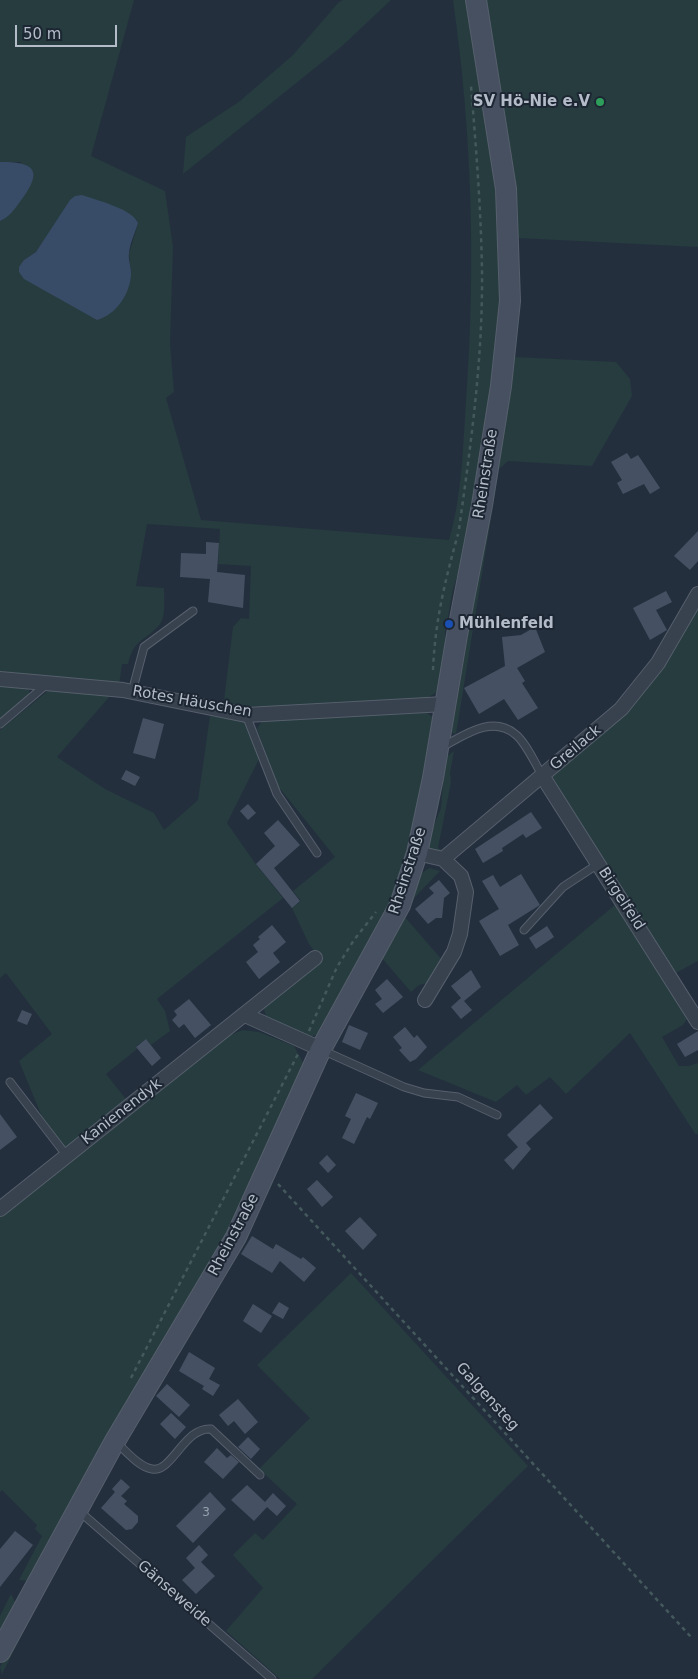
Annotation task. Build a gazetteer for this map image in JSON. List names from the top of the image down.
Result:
{
  "streets": {
    "main road": ["Rheinstraße"],
    "street": [
      "Rotes Häuschen",
      "Greilack",
      "Birgelfeld",
      "Kanienendyk"
    ],
    "lane": ["Gänseweide"],
    "path": ["Galgensteg"]
  },
  "crossings": [
    ["Rheinstraße", "Rotes Häuschen"],
    ["Rheinstraße", "Galgensteg"],
    ["Rheinstraße", "Gänseweide"],
    ["Greilack", "Birgelfeld"]
  ],
  "places": ["SV Hö-Nie e.V", "Mühlenfeld"],
  "house_numbers": ["3"],
  "scale_bar": "50 m"
}
